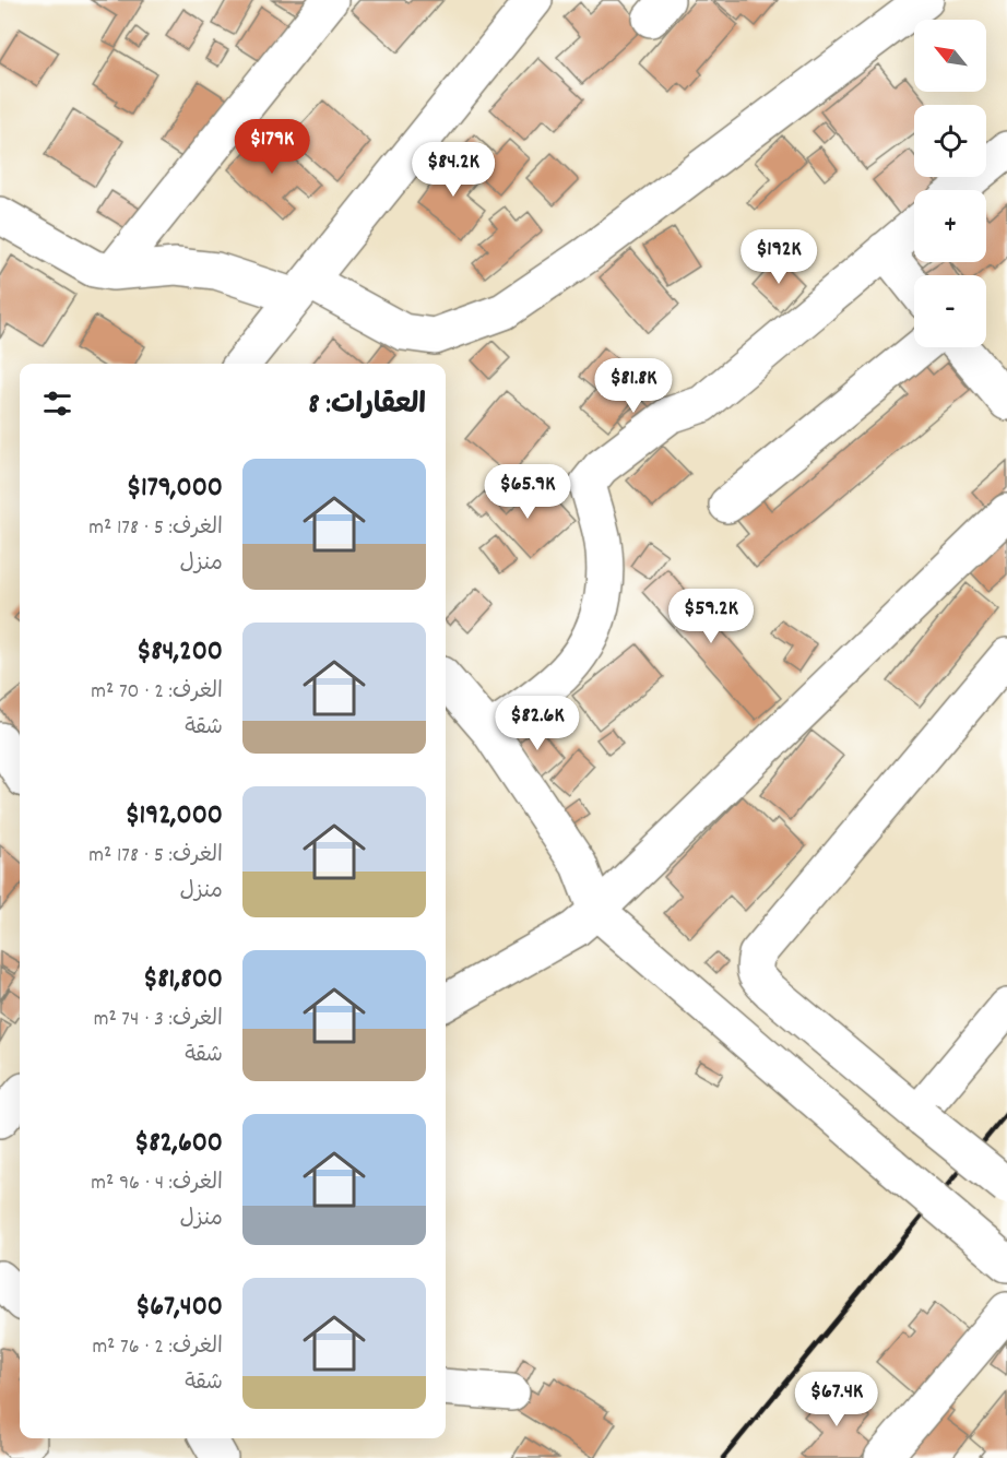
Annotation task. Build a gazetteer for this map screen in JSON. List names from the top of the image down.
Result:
{
  "north": "top left",
  "page": {
    "map_buttons": ["+", "−"],
    "price": [
      "$179K",
      "$84.2K",
      "$192K",
      "$81.8K",
      "$65.9K",
      "$59.2K",
      "$82.6K",
      "$67.4K"
    ],
    "heading": "العقارات: 8",
    "list": [
      {
        "name": "$179,000",
        "note": "الغرف: 5 · 178 m² · منزل"
      },
      {
        "name": "$84,200",
        "note": "الغرف: 2 · 70 m² · شقة"
      },
      {
        "name": "$192,000",
        "note": "الغرف: 5 · 178 m² · منزل"
      },
      {
        "name": "$81,800",
        "note": "الغرف: 3 · 74 m² · شقة"
      },
      {
        "name": "$82,600",
        "note": "الغرف: 4 · 96 m² · منزل"
      },
      {
        "name": "$67,400",
        "note": "الغرف: 2 · 76 m² · شقة"
      }
    ]
  }
}
